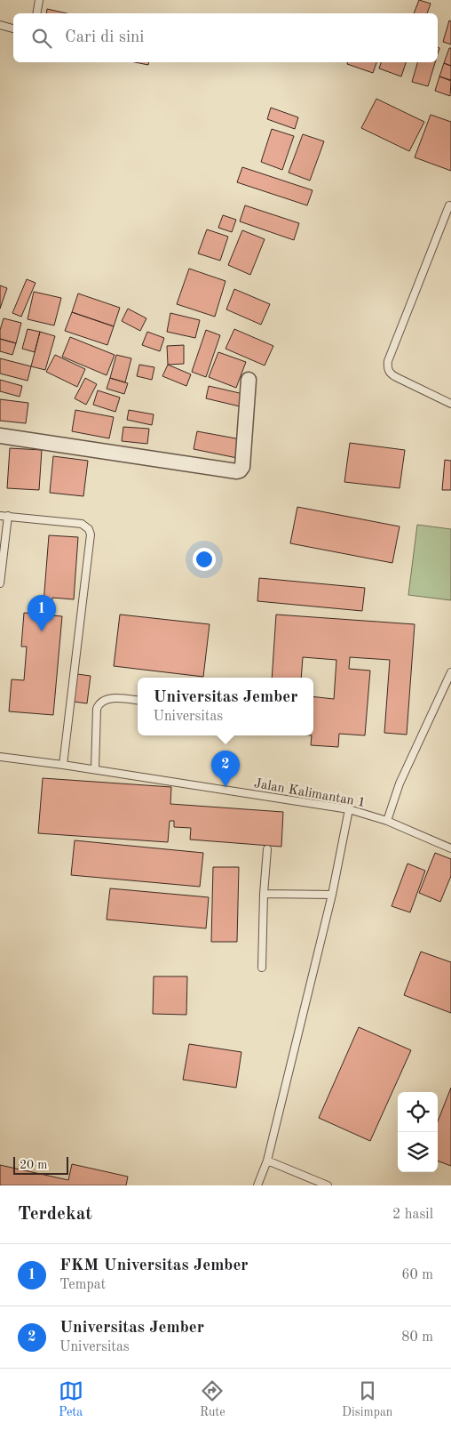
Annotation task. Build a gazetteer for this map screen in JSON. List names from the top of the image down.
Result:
{
  "streets": {
    "lane": ["Jalan Kalimantan 1"]
  },
  "scale_bar": "20 m",
  "page": {
    "search": "Cari di sini",
    "pins": ["1", "2"],
    "popup": ["Universitas Jember", "Universitas"],
    "scale": "20 m",
    "heading": ["Terdekat", "2 hasil"],
    "list": [
      {
        "mark": "1",
        "name": "FKM Universitas Jember",
        "note": "Tempat",
        "value": "60 m"
      },
      {
        "mark": "2",
        "name": "Universitas Jember",
        "note": "Universitas",
        "value": "80 m"
      }
    ],
    "nav": ["Peta", "Rute", "Disimpan"]
  }
}
